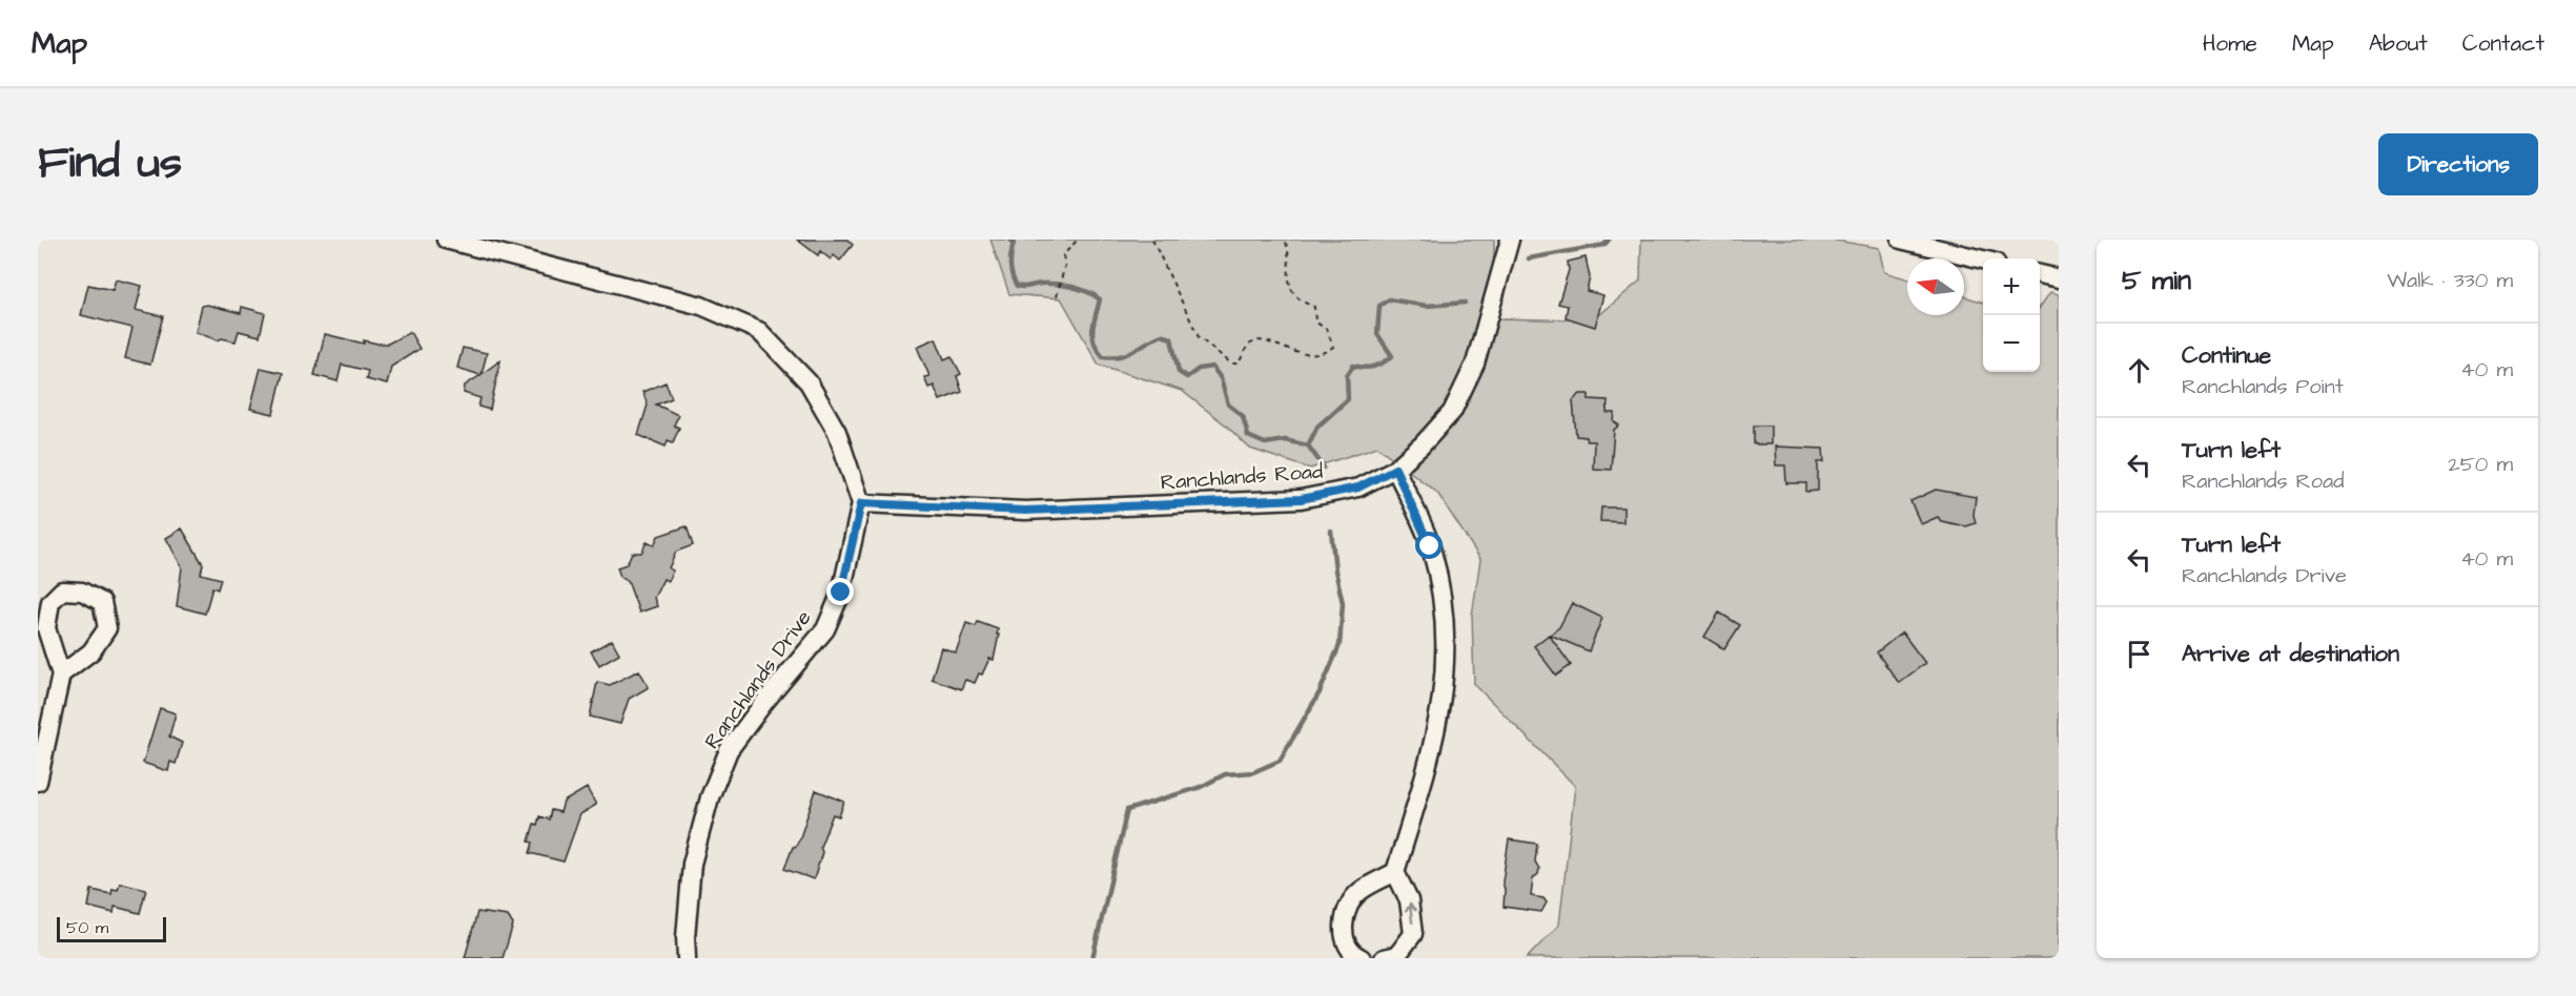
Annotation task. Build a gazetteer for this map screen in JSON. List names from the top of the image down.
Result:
{
  "streets": {
    "street": ["Ranchlands Road", "Ranchlands Drive"]
  },
  "crossings": [
    ["Ranchlands Road", "Ranchlands Drive"]
  ],
  "scale_bar": "50 m",
  "north": "left",
  "page": {
    "header": "Map",
    "nav": [
      "Home",
      "Map",
      "About",
      "Contact"
    ],
    "title": "Find us",
    "buttons": "Directions",
    "heading": ["5 min", "Walk · 330 m"],
    "map_buttons": ["+", "−"],
    "list": [
      ["Continue", "Ranchlands Point", "40 m"],
      ["Turn left", "Ranchlands Road", "250 m"],
      ["Turn left", "Ranchlands Drive", "40 m"],
      "Arrive at destination"
    ],
    "scale": "50 m"
  }
}
